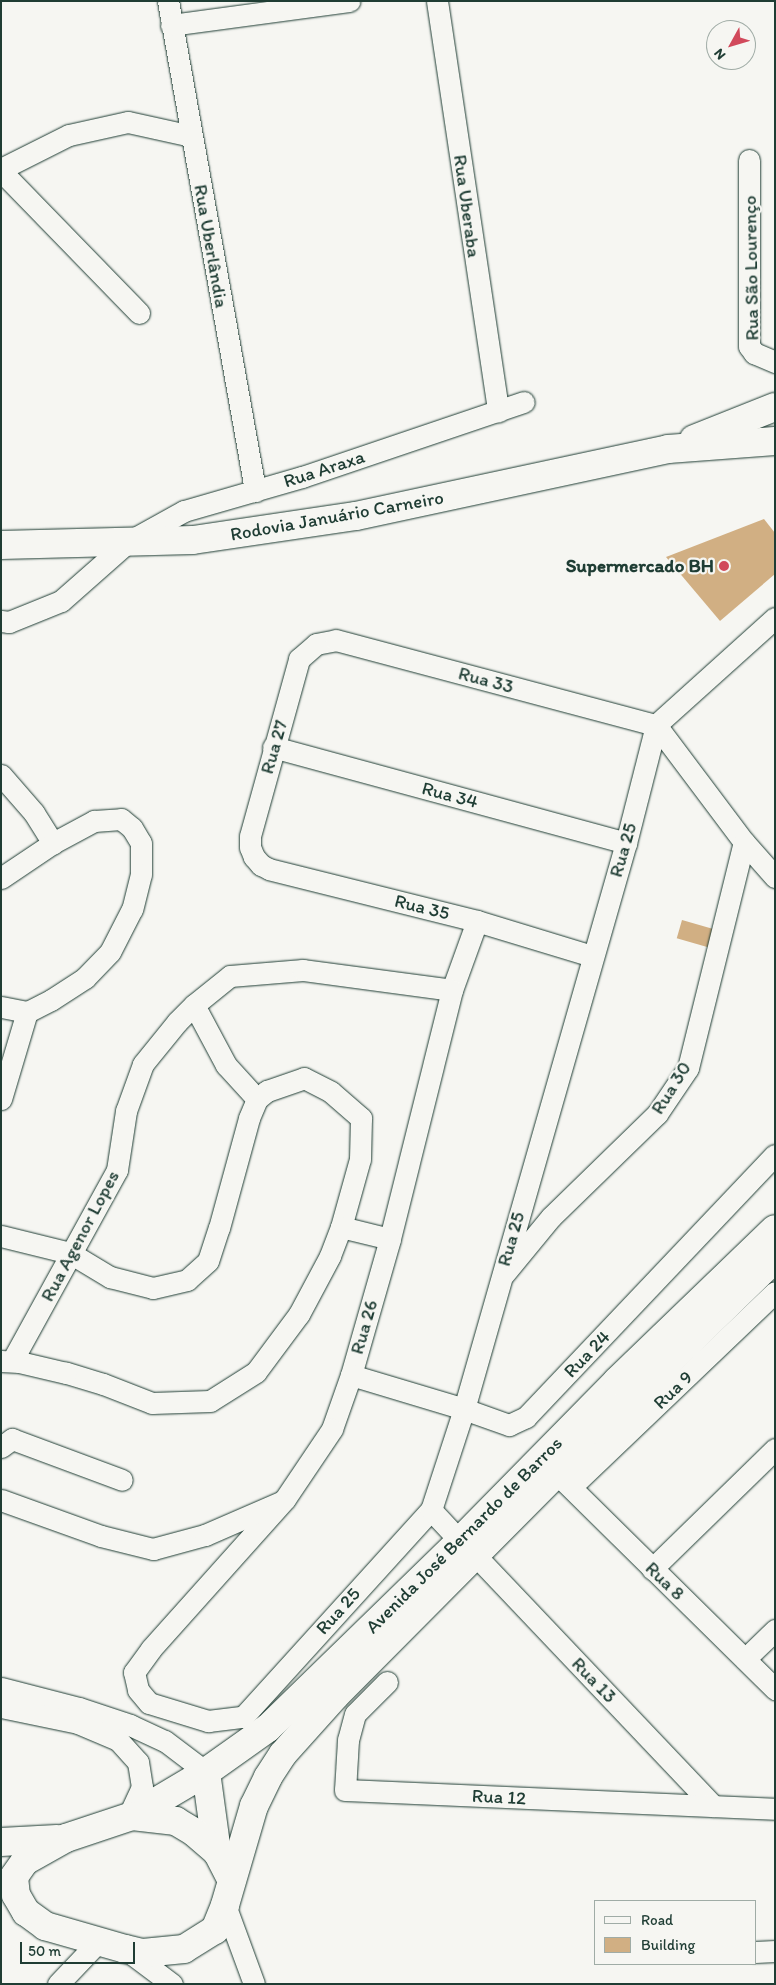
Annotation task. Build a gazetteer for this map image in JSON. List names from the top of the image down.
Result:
{
  "streets": {
    "main road": ["Rodovia Januário Carneiro", "Avenida José Bernardo de Barros"],
    "street": [
      "Rua Uberaba",
      "Rua Uberlândia",
      "Rua São Lourenço",
      "Rua Araxa",
      "Rua 33",
      "Rua 27",
      "Rua 34",
      "Rua 25",
      "Rua 35",
      "Rua 30",
      "Rua Agenor Lopes",
      "Rua 26",
      "Rua 24",
      "Rua 9",
      "Rua 8",
      "Rua 13",
      "Rua 12"
    ]
  },
  "crossings": [
    ["Rua Uberaba", "Rua Araxa"],
    ["Rua Uberlândia", "Rua Araxa"],
    ["Rua Araxa", "Rodovia Januário Carneiro"],
    ["Rua 33", "Rua 27"],
    ["Rua 33", "Rua 25"],
    ["Rua 27", "Rua 34"],
    ["Rua 27", "Rua 35"],
    ["Rua 34", "Rua 25"],
    ["Rua 25", "Rua 35"],
    ["Rua 25", "Rua 30"],
    ["Rua 25", "Rua 26"],
    ["Rua 25", "Rua 24"],
    ["Rua 25", "Rua 13"],
    ["Rua 35", "Rua 26"],
    ["Rua Agenor Lopes", "Rua 26"],
    ["Rua 26", "Rua 24"],
    ["Rua 9", "Avenida José Bernardo de Barros"],
    ["Rua 9", "Rua 8"],
    ["Avenida José Bernardo de Barros", "Rua 8"],
    ["Avenida José Bernardo de Barros", "Rua 13"],
    ["Rua 13", "Rua 12"]
  ],
  "places": ["Supermercado BH"],
  "legend": ["Road", "Building"],
  "scale_bar": "50 m",
  "north": "bottom left"
}
